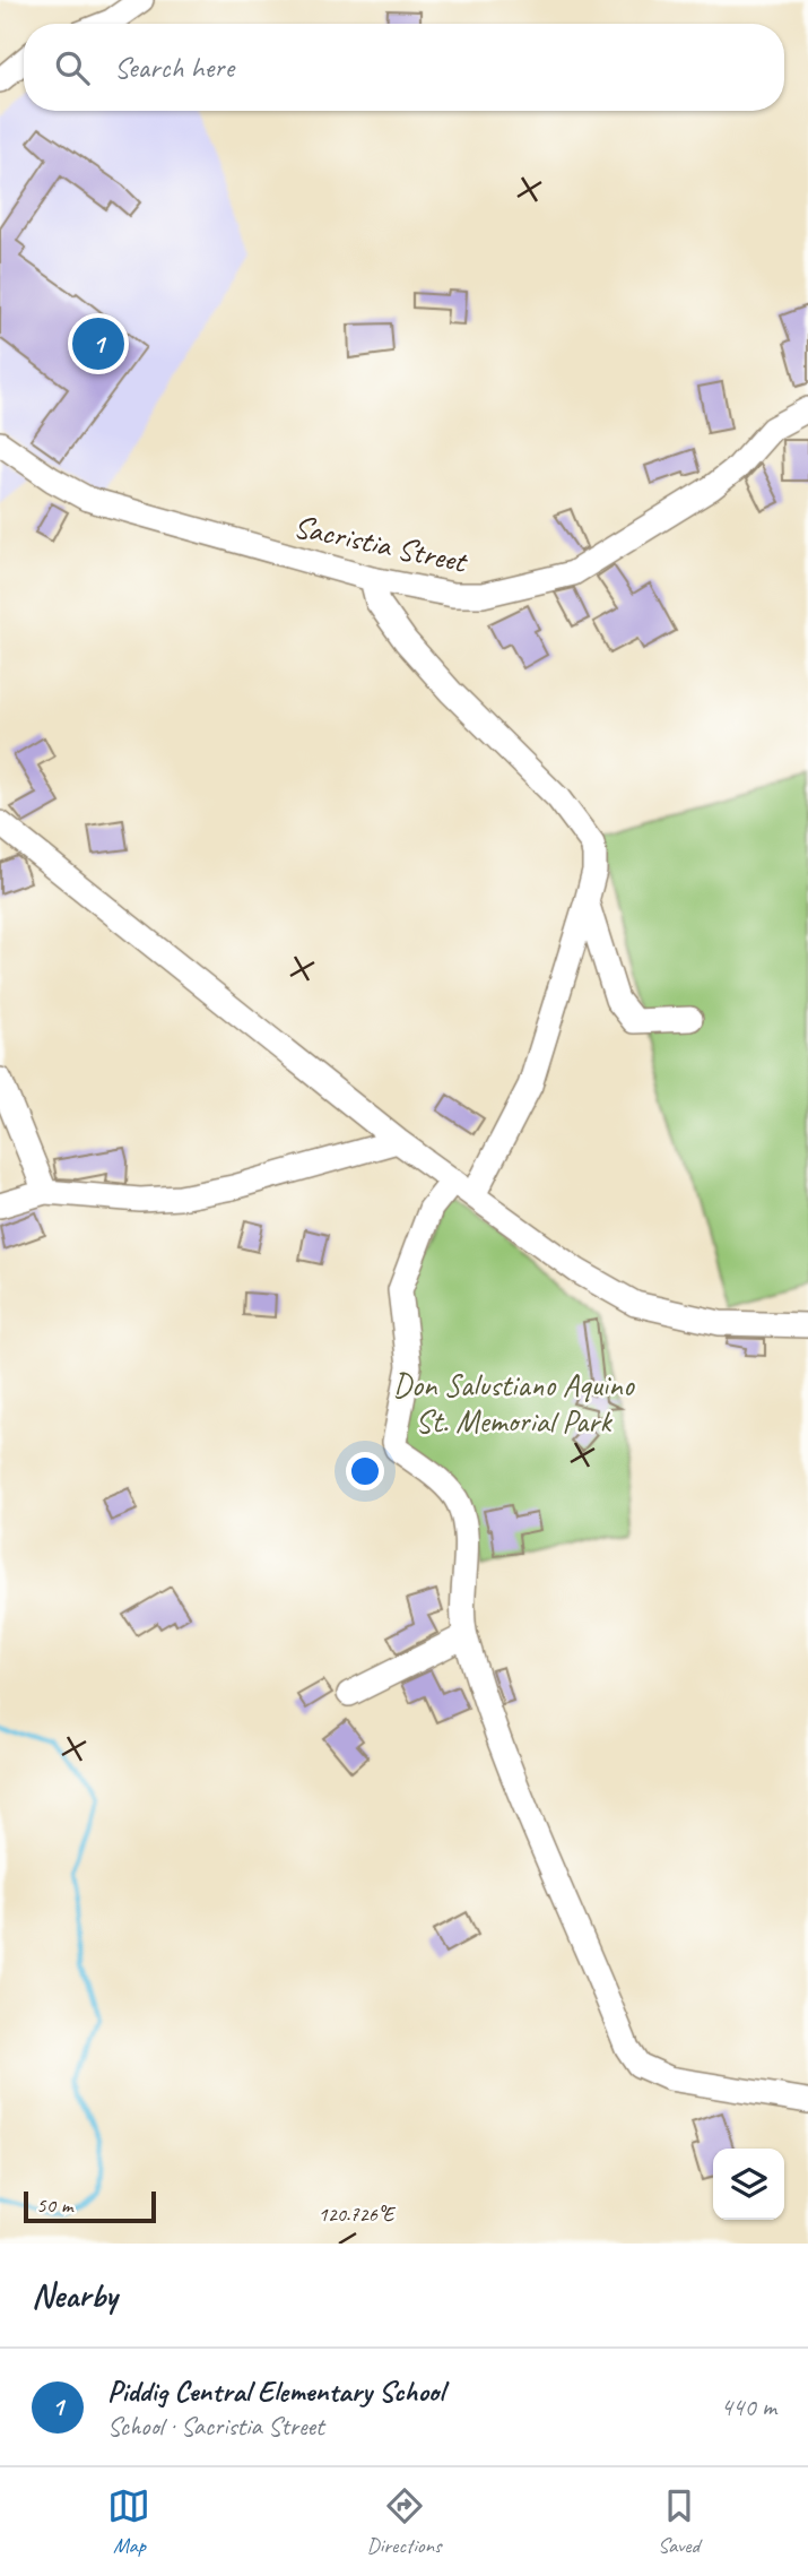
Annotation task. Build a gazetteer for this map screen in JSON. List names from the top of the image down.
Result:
{
  "streets": {
    "street": ["Sacristia Street"]
  },
  "parks": ["Don Salustiano Aquino St. Memorial Park"],
  "scale_bar": "50 m",
  "page": {
    "search": "Search here",
    "pins": "1",
    "scale": "50 m",
    "heading": "Nearby",
    "list": [
      {
        "mark": "1",
        "name": "Piddig Central Elementary School",
        "note": "School · Sacristia Street",
        "value": "440 m"
      }
    ],
    "nav": ["Map", "Directions", "Saved"]
  },
  "coordinates": ["120.726°E"]
}
